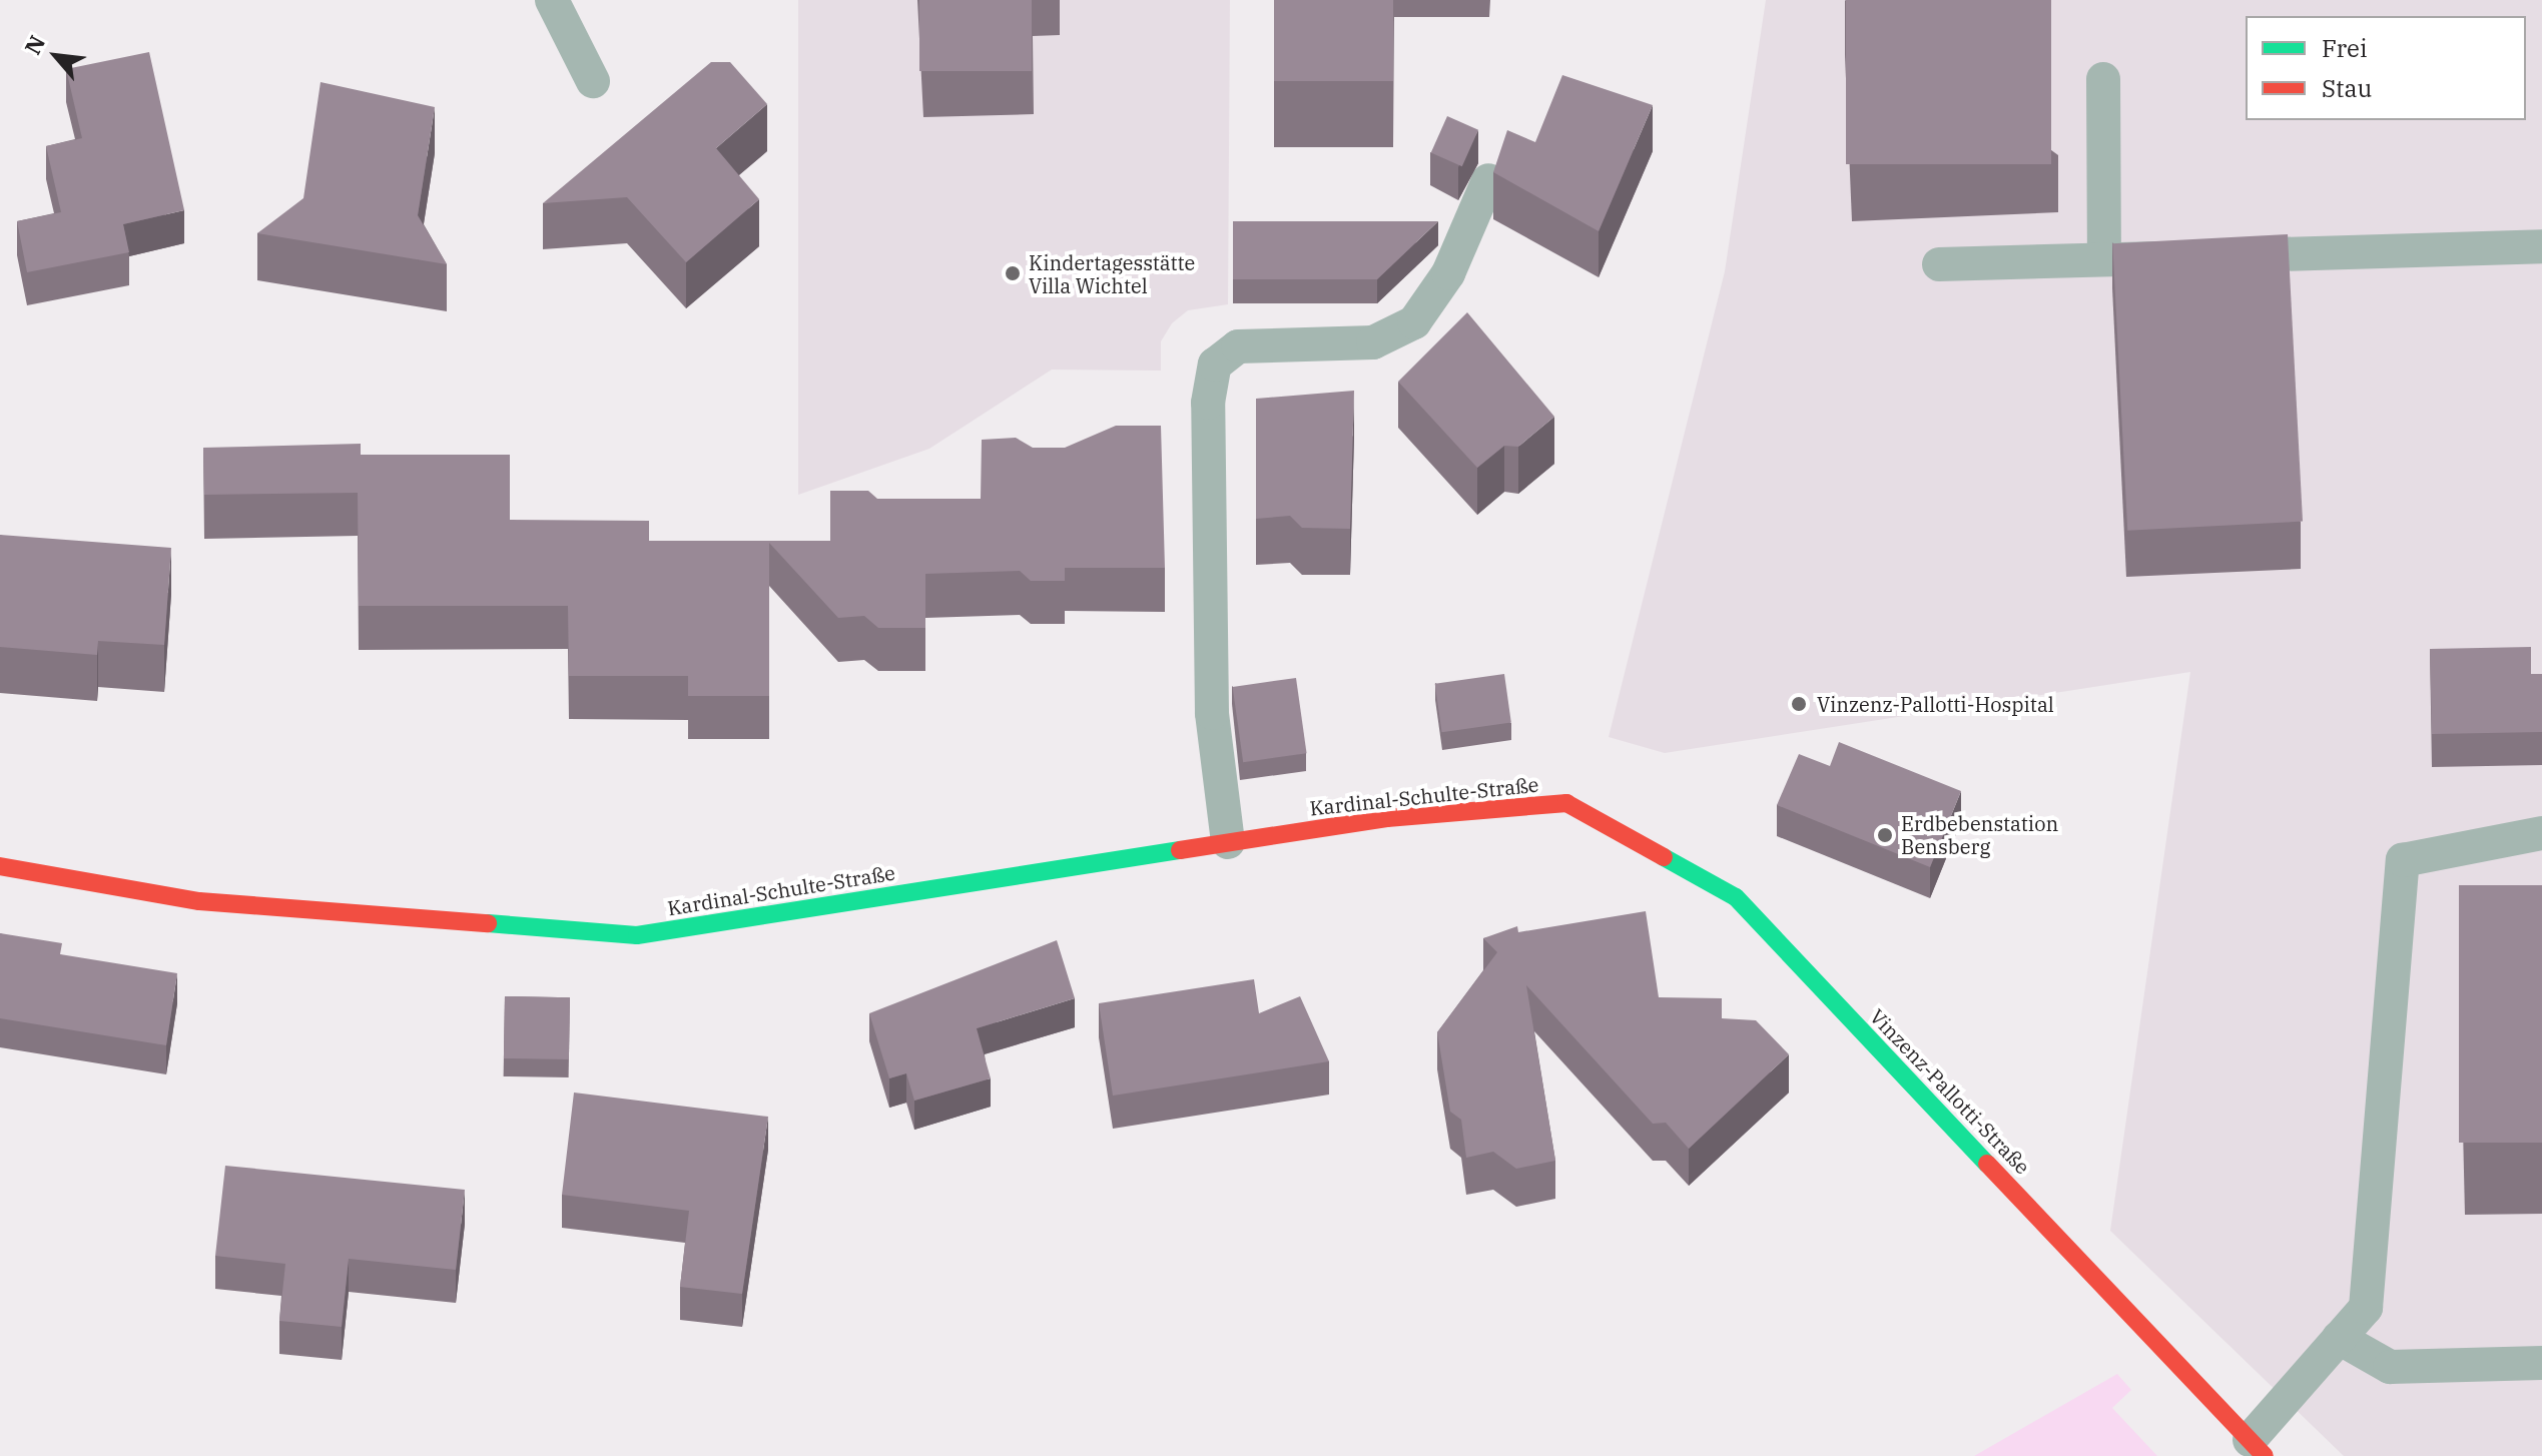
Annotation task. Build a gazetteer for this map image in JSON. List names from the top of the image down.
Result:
{
  "streets": {
    "street": ["Kardinal-Schulte-Straße", "Vinzenz-Pallotti-Straße"]
  },
  "crossings": [
    ["Kardinal-Schulte-Straße", "Vinzenz-Pallotti-Straße"]
  ],
  "places": ["Kindertagesstätte Villa Wichtel", "Vinzenz-Pallotti-Hospital", "Erdbebenstation Bensberg"],
  "legend": ["Frei", "Stau"],
  "north": "top left"
}
